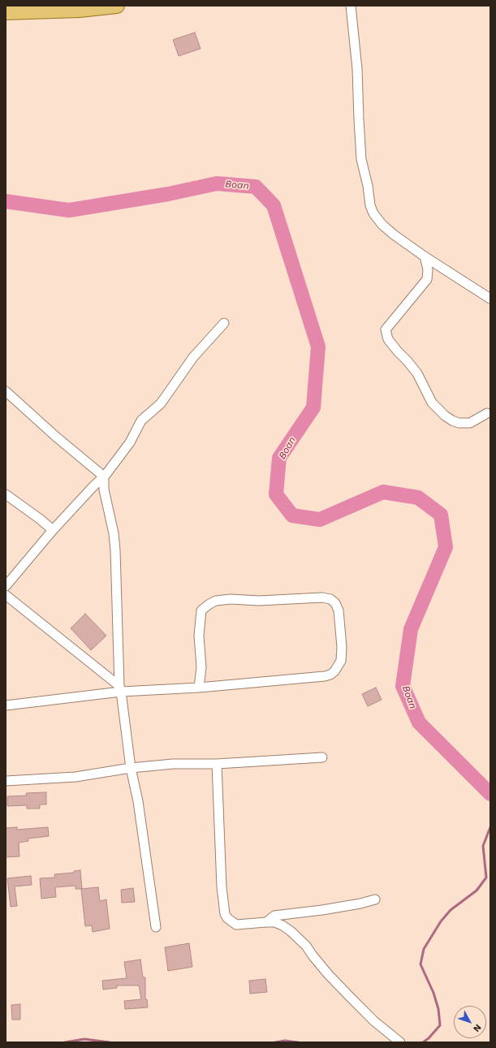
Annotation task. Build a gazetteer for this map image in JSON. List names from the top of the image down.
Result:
{
  "water": ["Boan"],
  "north": "bottom right"
}
